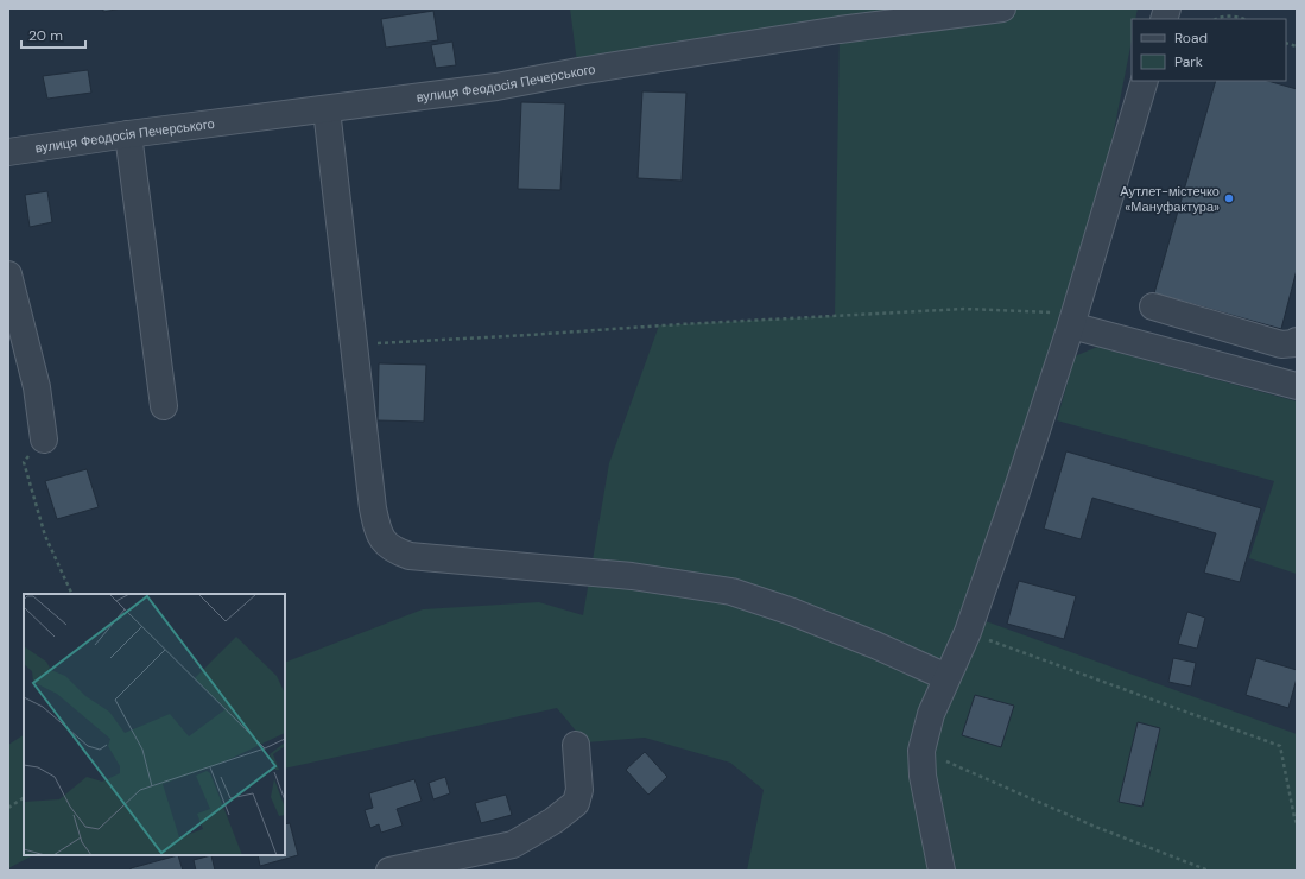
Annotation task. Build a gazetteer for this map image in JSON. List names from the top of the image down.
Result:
{
  "streets": {
    "street": ["вулиця Феодосія Печерського"]
  },
  "places": ["Аутлет-містечко «Мануфактура»"],
  "legend": ["Road", "Park"],
  "scale_bar": "20 m"
}
